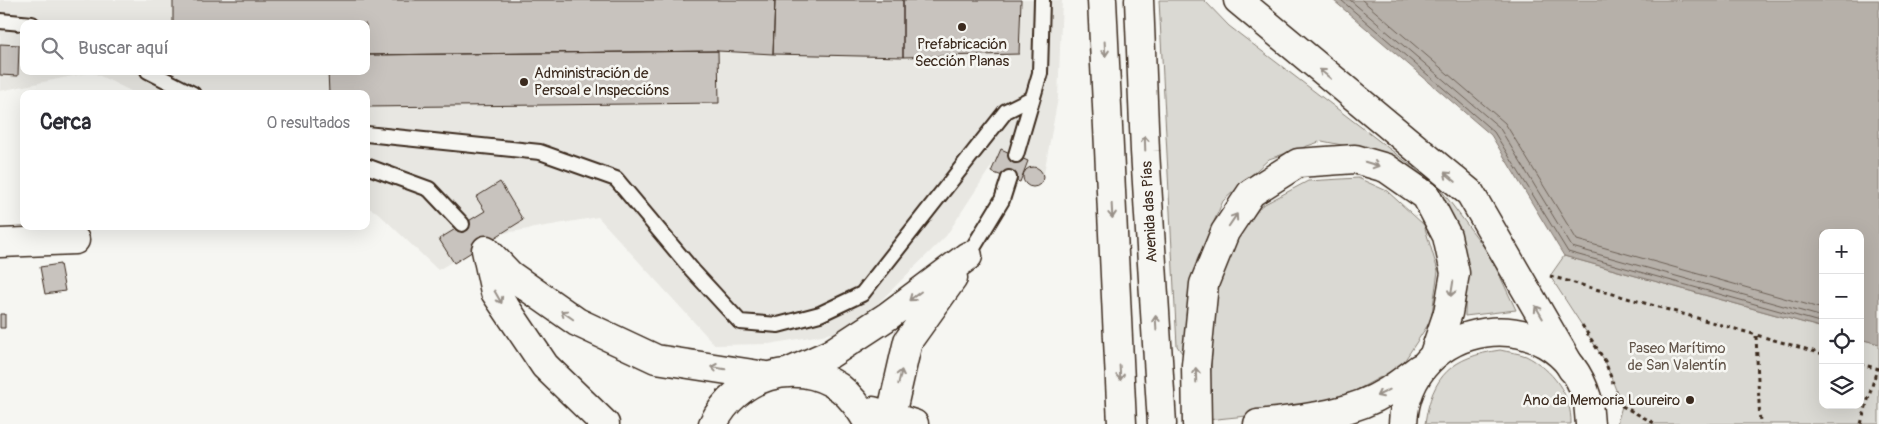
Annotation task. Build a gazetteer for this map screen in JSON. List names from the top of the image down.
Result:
{
  "streets": {
    "main road": ["Avenida das Pías"]
  },
  "parks": ["Paseo Marítimo de San Valentín"],
  "places": ["Prefabricación Sección Planas", "Administración de Persoal e Inspeccións", "Ano da Memoria Loureiro"],
  "page": {
    "search": "Buscar aquí",
    "heading": ["Cerca", "0 resultados"],
    "map_buttons": ["+", "−"]
  }
}
